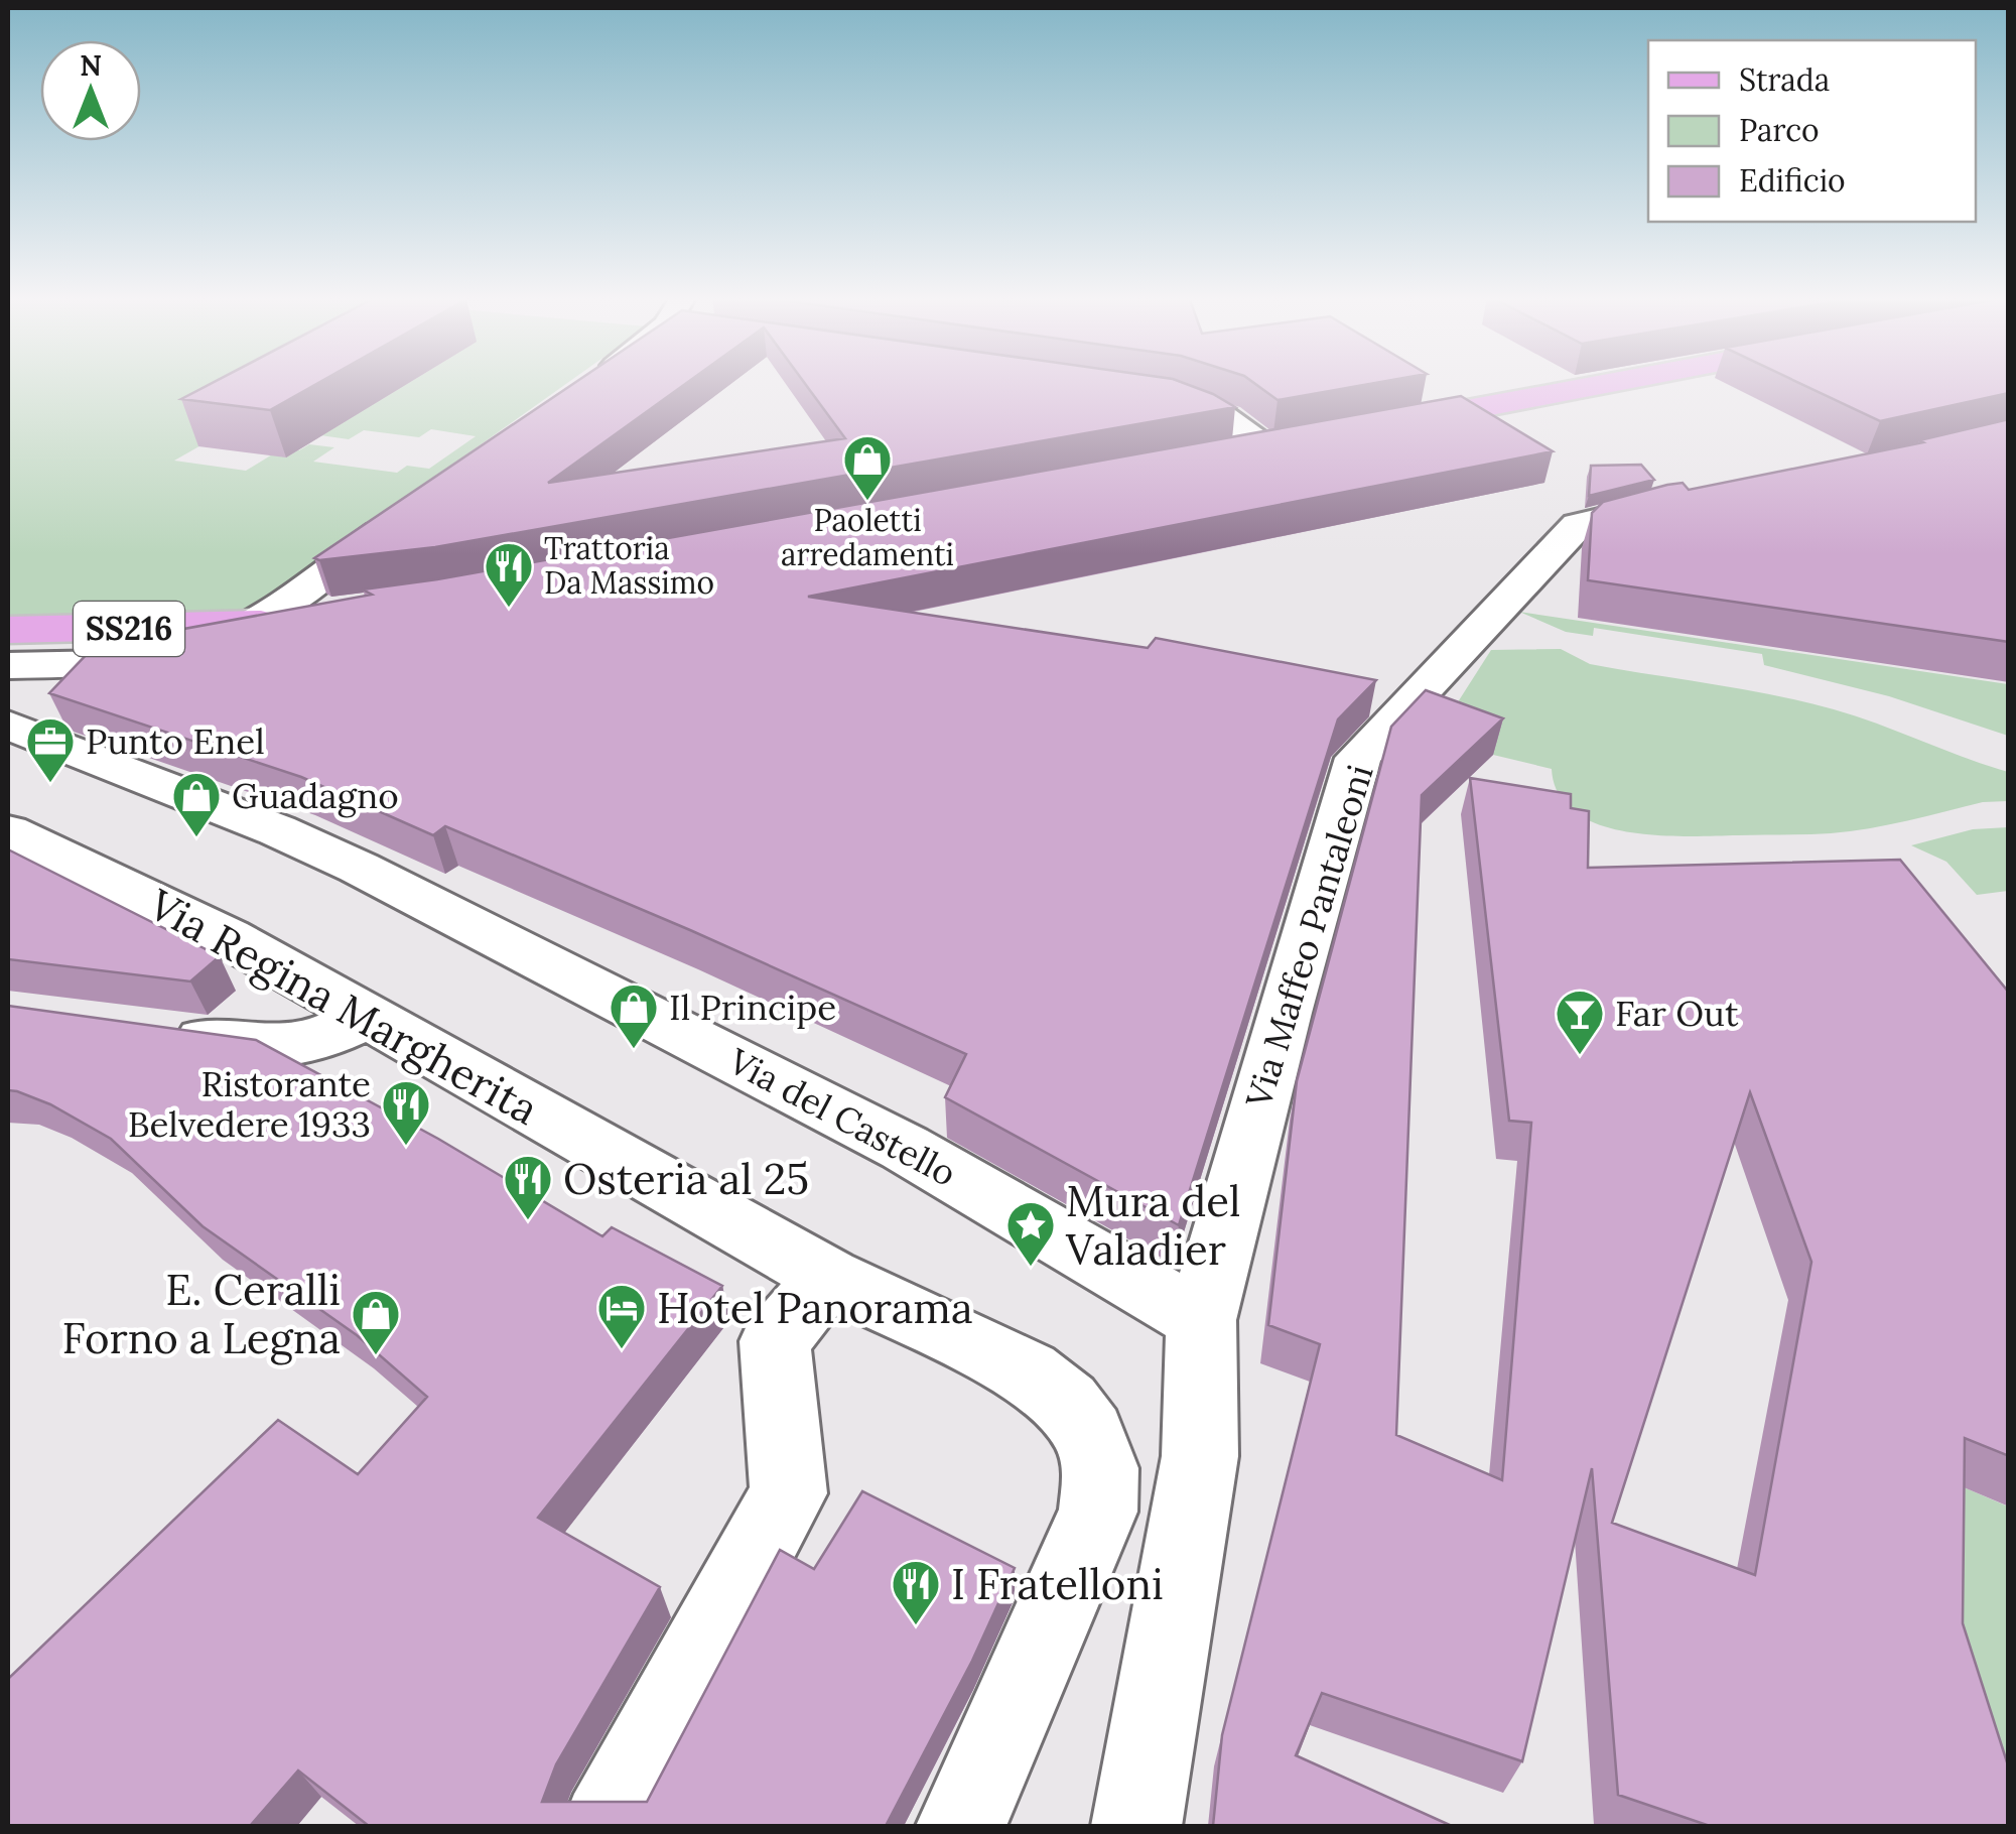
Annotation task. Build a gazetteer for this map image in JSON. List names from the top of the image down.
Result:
{
  "streets": {
    "main road": ["SS216"],
    "street": ["Via Maffeo Pantaleoni", "Via Regina Margherita", "Via del Castello"]
  },
  "crossings": [
    ["Via Maffeo Pantaleoni", "Via del Castello"]
  ],
  "places": {
    "shop": [
      "Paoletti arredamenti",
      "Guadagno",
      "Il Principe",
      "E. Ceralli Forno a Legna"
    ],
    "restaurant": [
      "Trattoria Da Massimo",
      "Ristorante Belvedere 1933",
      "Osteria al 25",
      "I Fratelloni"
    ],
    "office": ["Punto Enel"],
    "bar": ["Far Out"],
    "place": ["Mura del Valadier"],
    "hotel": ["Hotel Panorama"]
  },
  "legend": ["Strada", "Parco", "Edificio"],
  "north": "top"
}
